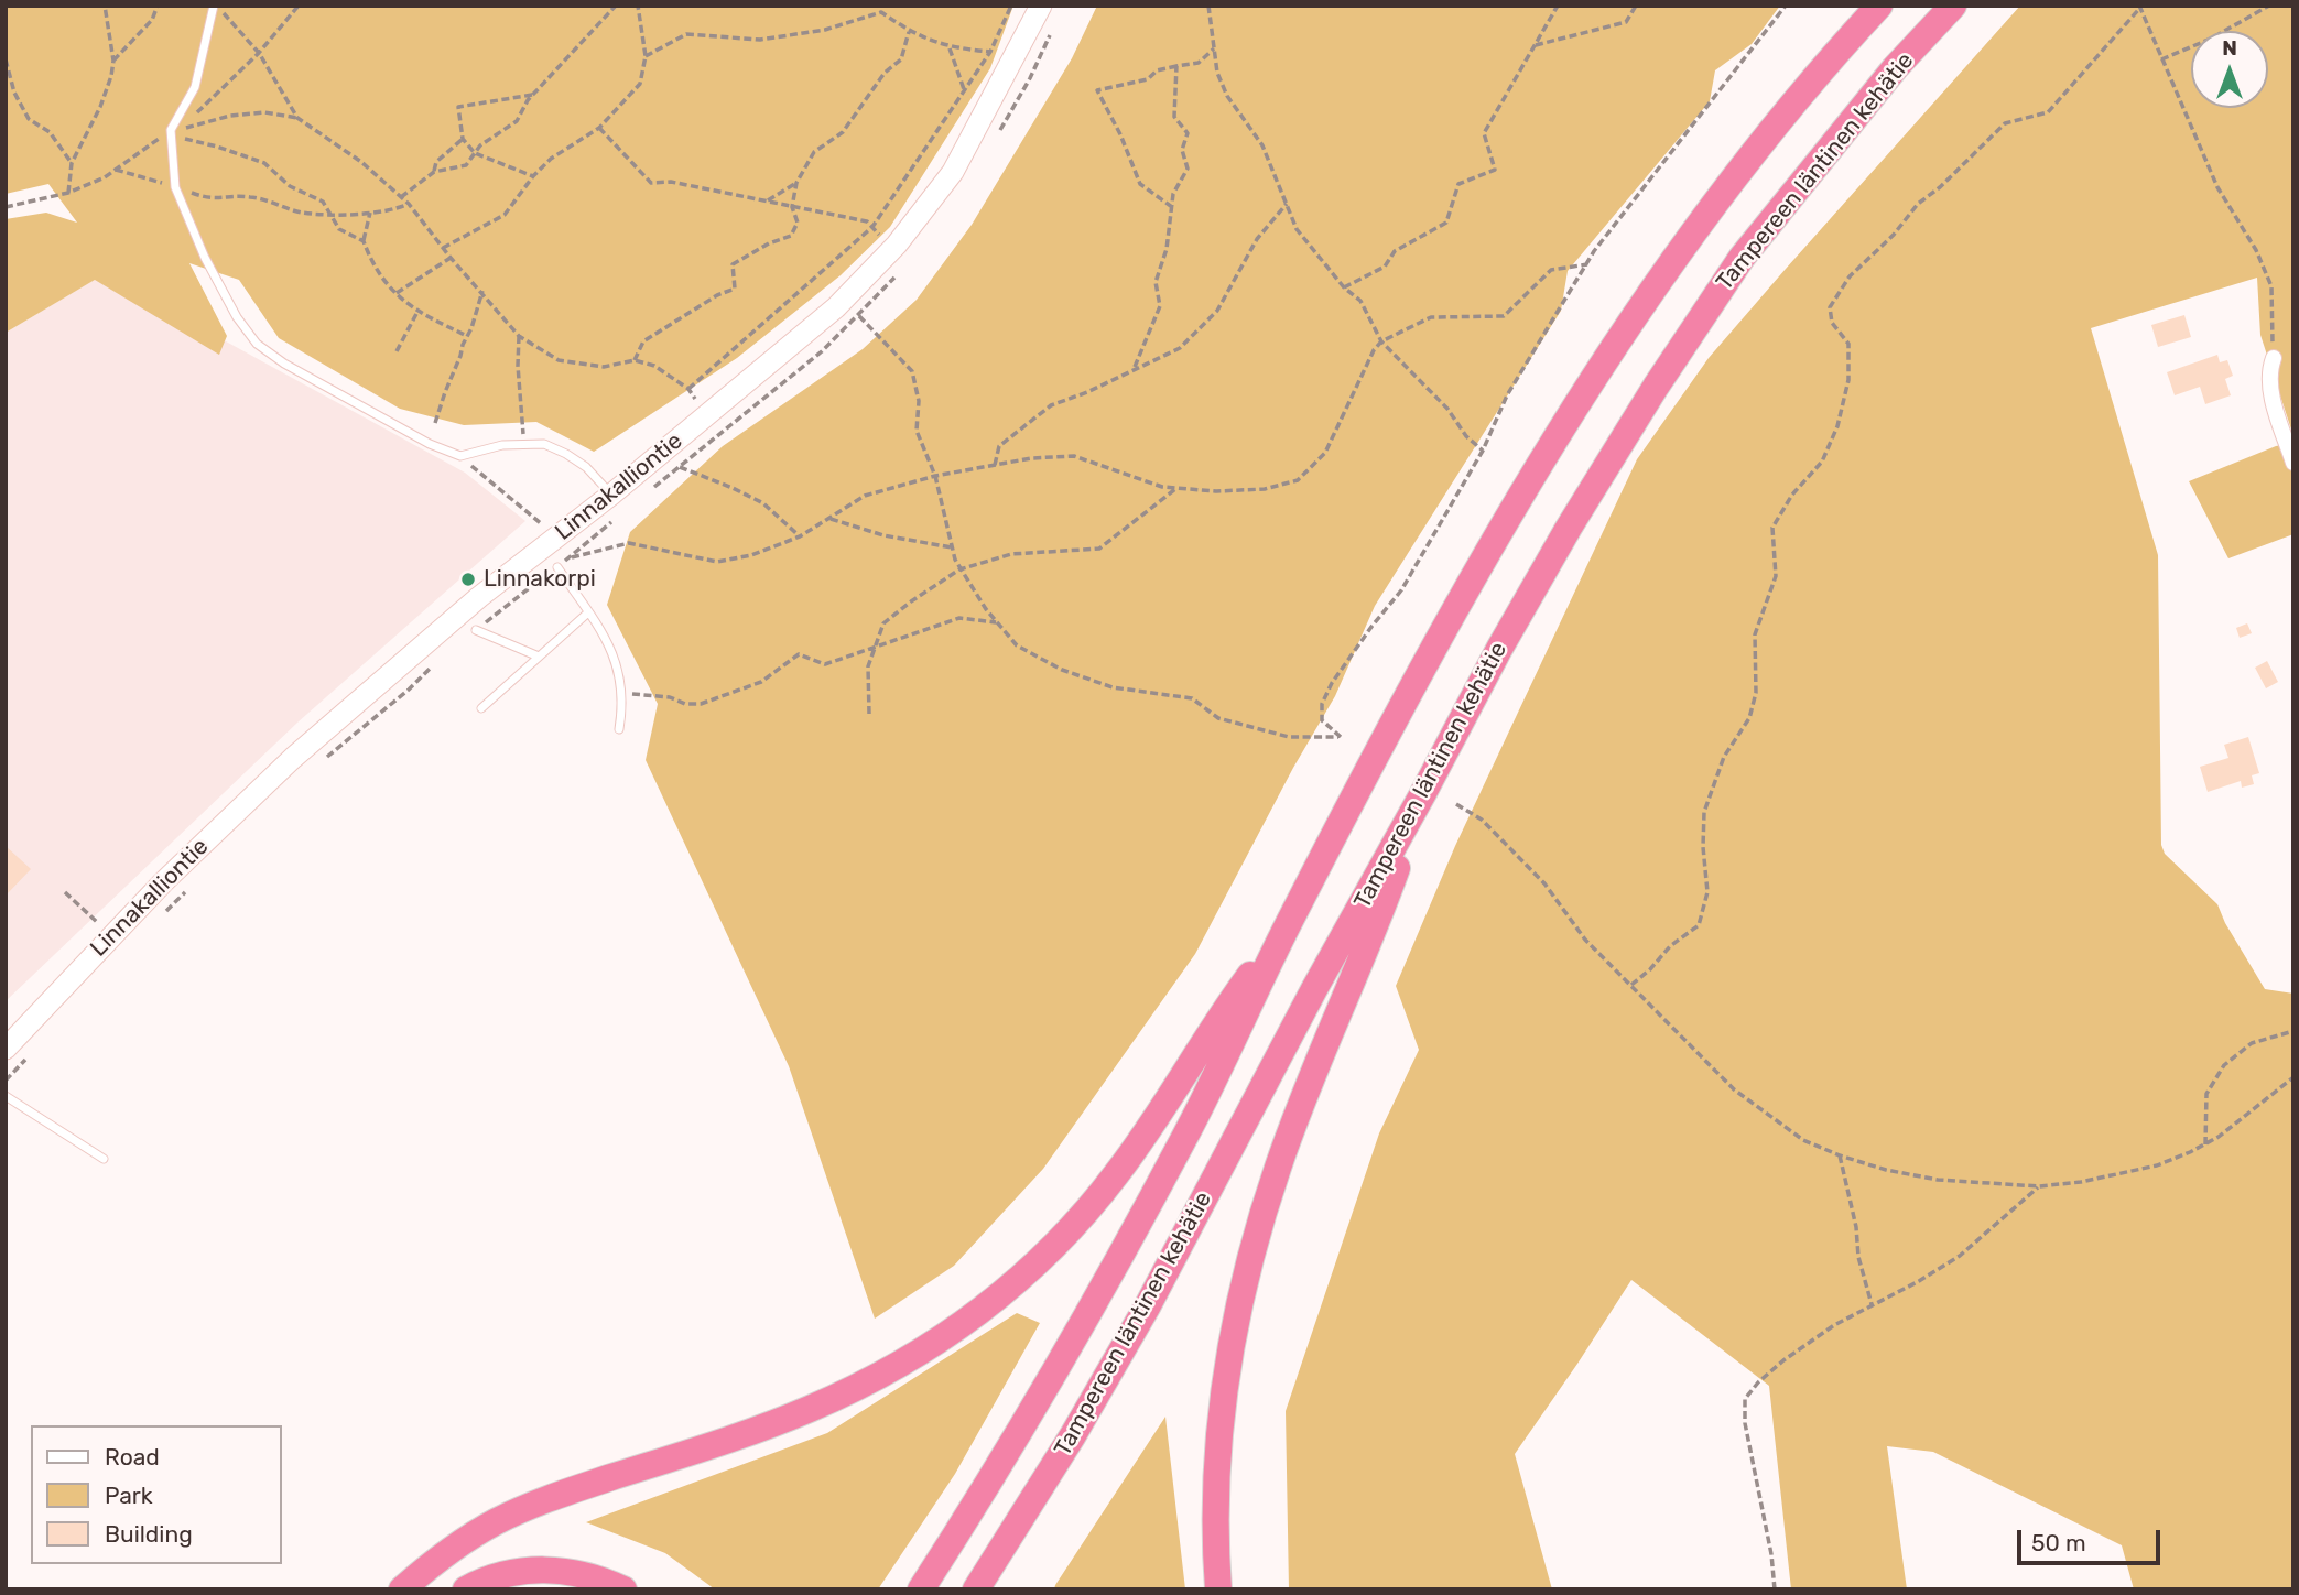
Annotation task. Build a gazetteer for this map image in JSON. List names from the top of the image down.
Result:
{
  "streets": {
    "highway": ["Tampereen läntinen kehätie"],
    "main road": ["Linnakalliontie"]
  },
  "places": ["Linnakorpi"],
  "legend": ["Road", "Park", "Building"],
  "scale_bar": "50 m",
  "north": "top"
}
